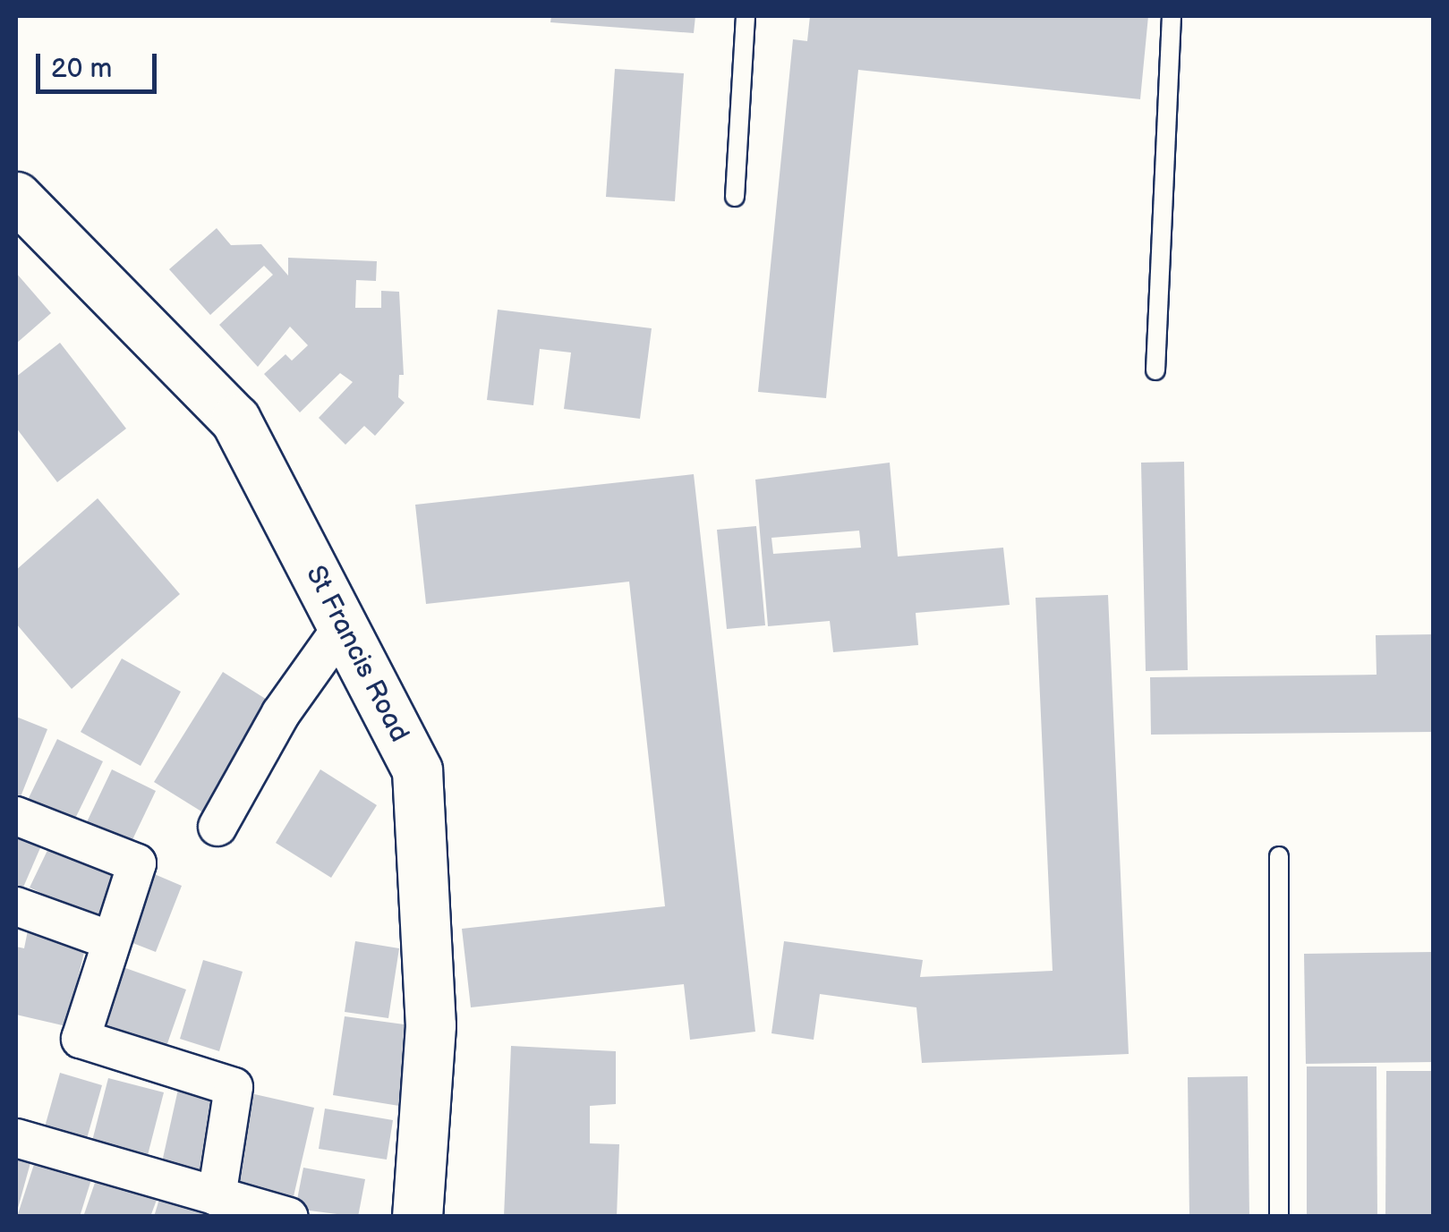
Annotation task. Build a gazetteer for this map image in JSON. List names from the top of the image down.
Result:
{
  "streets": {
    "street": ["St Francis Road"]
  },
  "scale_bar": "20 m"
}
